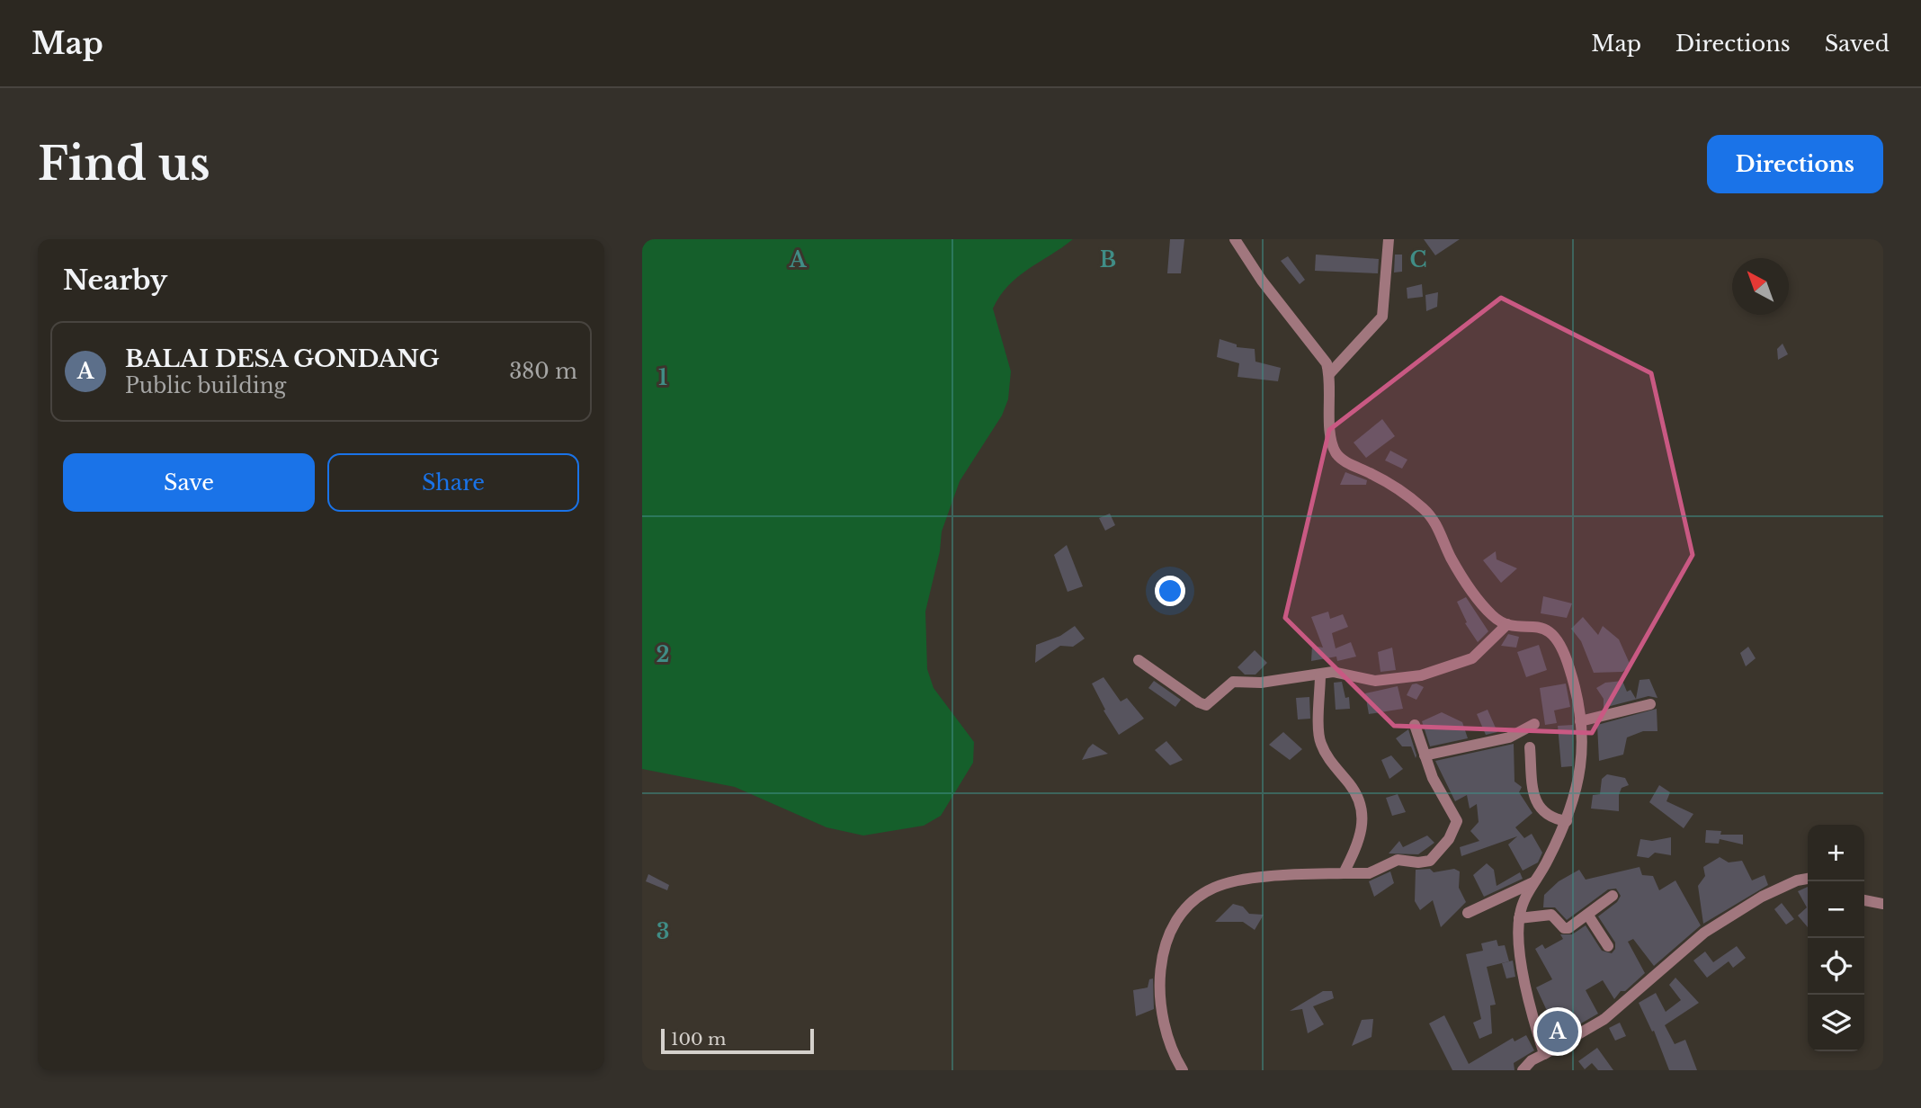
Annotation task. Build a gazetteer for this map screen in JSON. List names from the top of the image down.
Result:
{
  "scale_bar": "100 m",
  "north": "top left",
  "page": {
    "header": "Map",
    "nav": ["Map", "Directions", "Saved"],
    "buttons": [
      "Directions",
      ["Save", "Share"]
    ],
    "title": "Find us",
    "heading": "Nearby",
    "list": [
      {
        "mark": "A",
        "name": "BALAI DESA GONDANG",
        "note": "Public building",
        "value": "380 m"
      }
    ],
    "map_buttons": ["+", "−"],
    "pins": "A",
    "scale": "100 m"
  },
  "grid": {
    "columns": ["A", "B", "C"],
    "rows": ["1", "2", "3"]
  }
}
